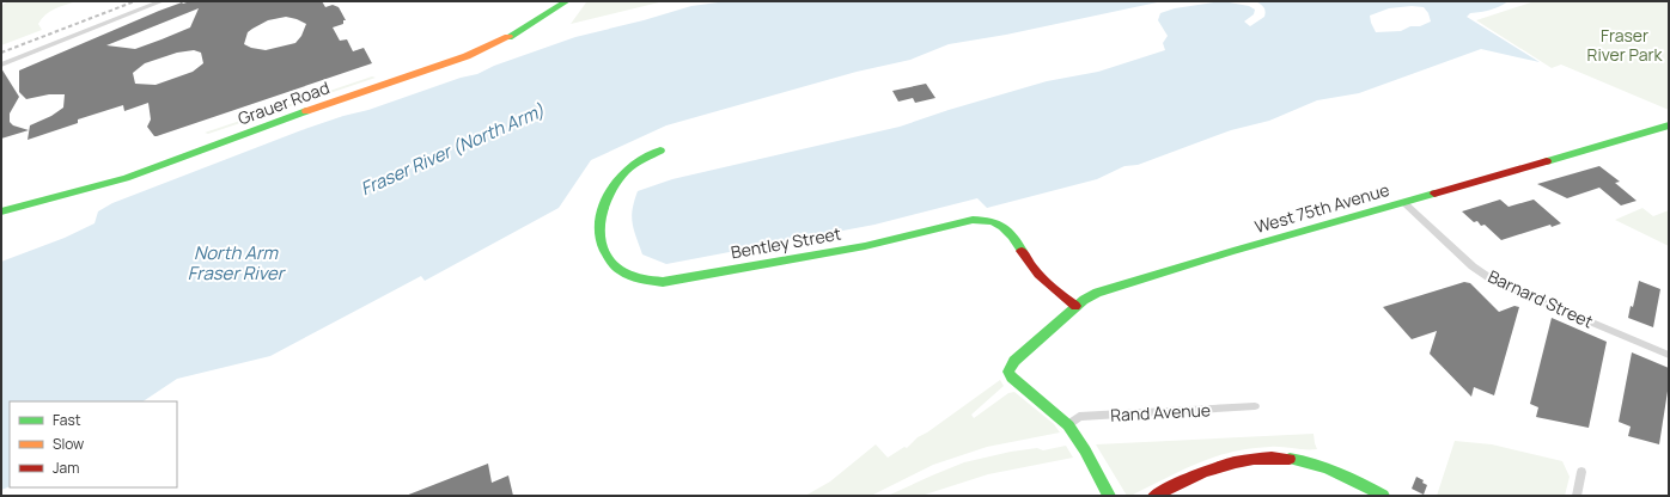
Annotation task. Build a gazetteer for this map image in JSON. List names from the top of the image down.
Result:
{
  "streets": {
    "street": [
      "Grauer Road",
      "West 75th Avenue",
      "Bentley Street",
      "Barnard Street",
      "Rand Avenue"
    ]
  },
  "crossings": [
    ["West 75th Avenue", "Bentley Street"],
    ["West 75th Avenue", "Barnard Street"],
    ["West 75th Avenue", "Rand Avenue"]
  ],
  "water": ["Fraser River (North Arm)", "North Arm Fraser River"],
  "parks": ["Fraser River Park"],
  "legend": ["Fast", "Slow", "Jam"]
}
